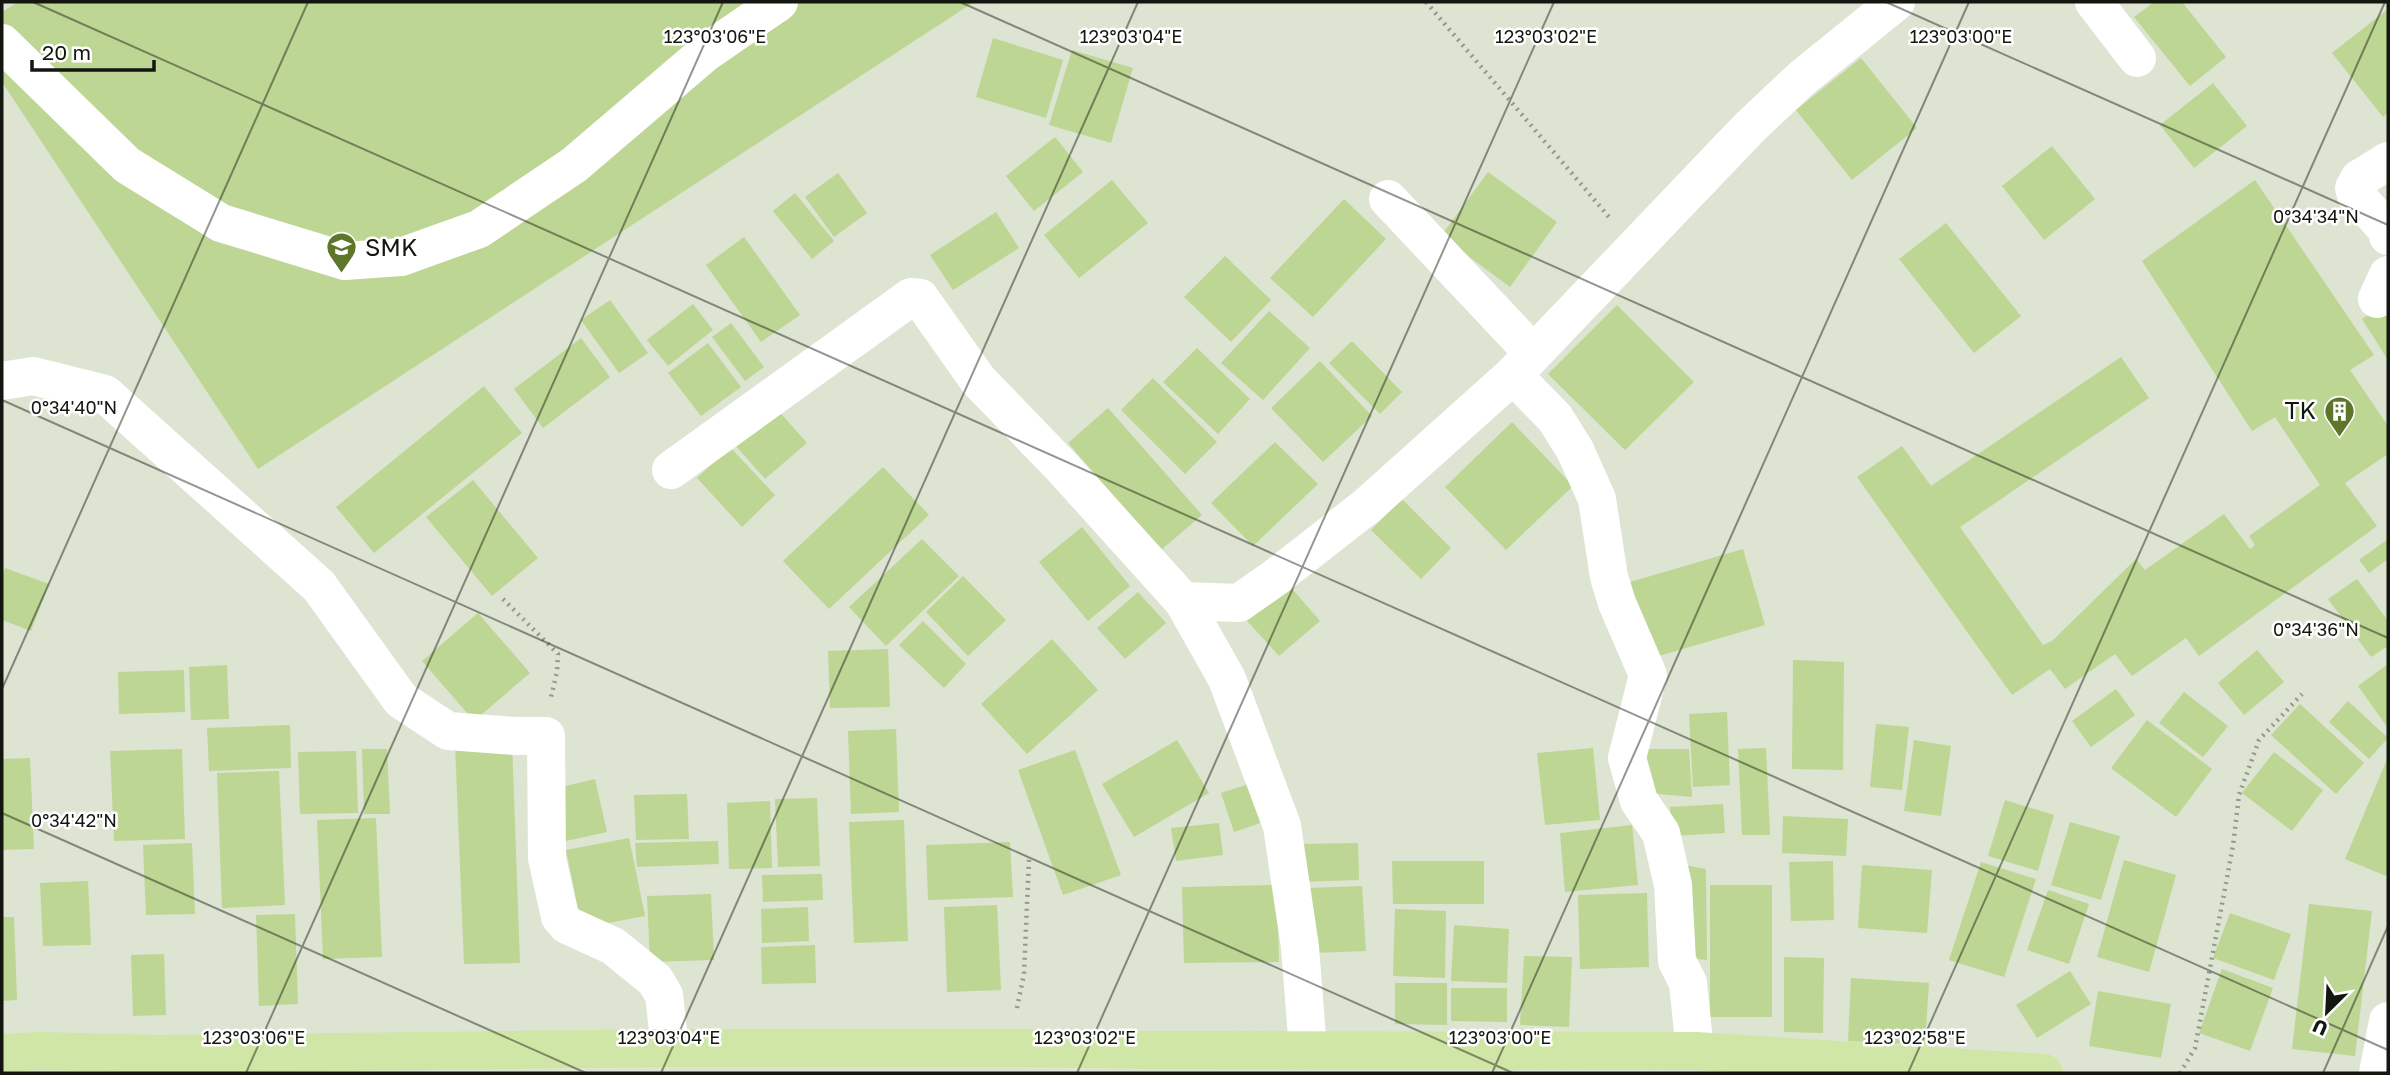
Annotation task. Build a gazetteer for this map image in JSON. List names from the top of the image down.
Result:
{
  "places": {
    "school or university": ["SMK"],
    "building": ["TK"]
  },
  "scale_bar": "20 m",
  "north": "bottom left",
  "coordinates": [
    "123°03'06\"E",
    "123°03'04\"E",
    "123°03'02\"E",
    "123°03'00\"E",
    "0°34'34\"N",
    "0°34'40\"N",
    "0°34'36\"N",
    "0°34'42\"N",
    "123°02'58\"E"
  ]
}
